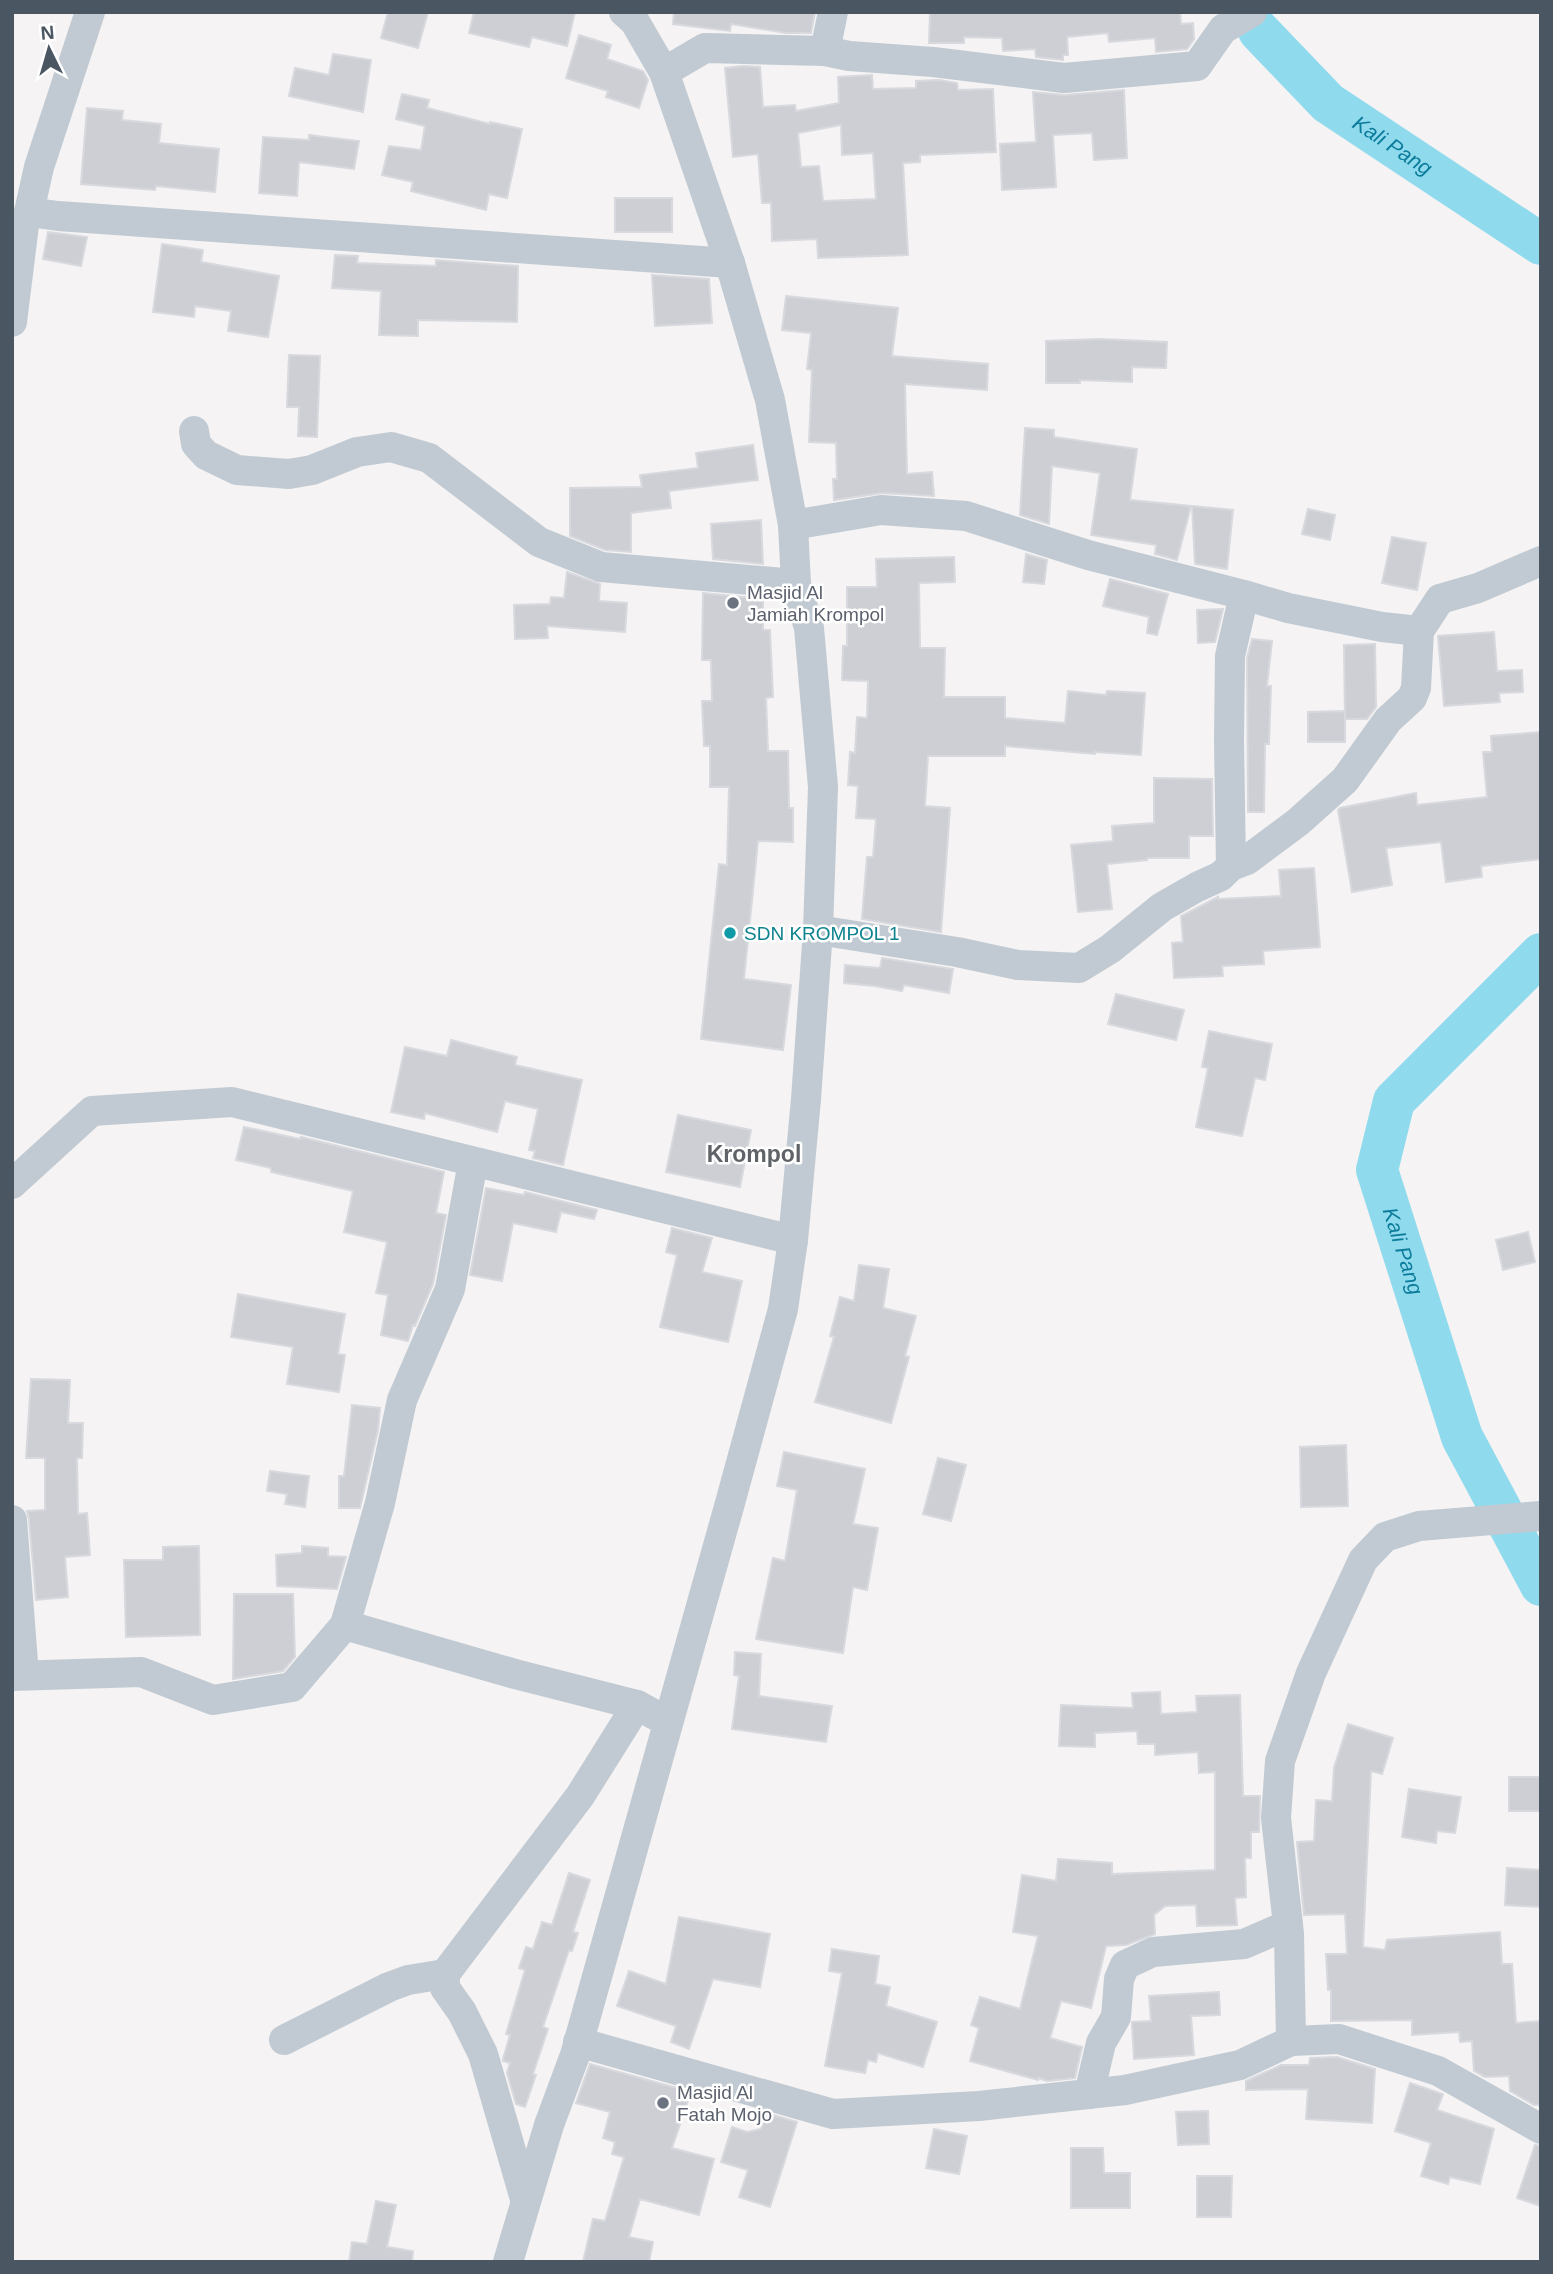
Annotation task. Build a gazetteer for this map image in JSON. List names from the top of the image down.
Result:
{
  "districts": ["Krompol"],
  "water": ["Kali Pang"],
  "places": ["Masjid Al Jamiah Krompol", "SDN KROMPOL 1", "Masjid Al Fatah Mojo"],
  "north": "top"
}
